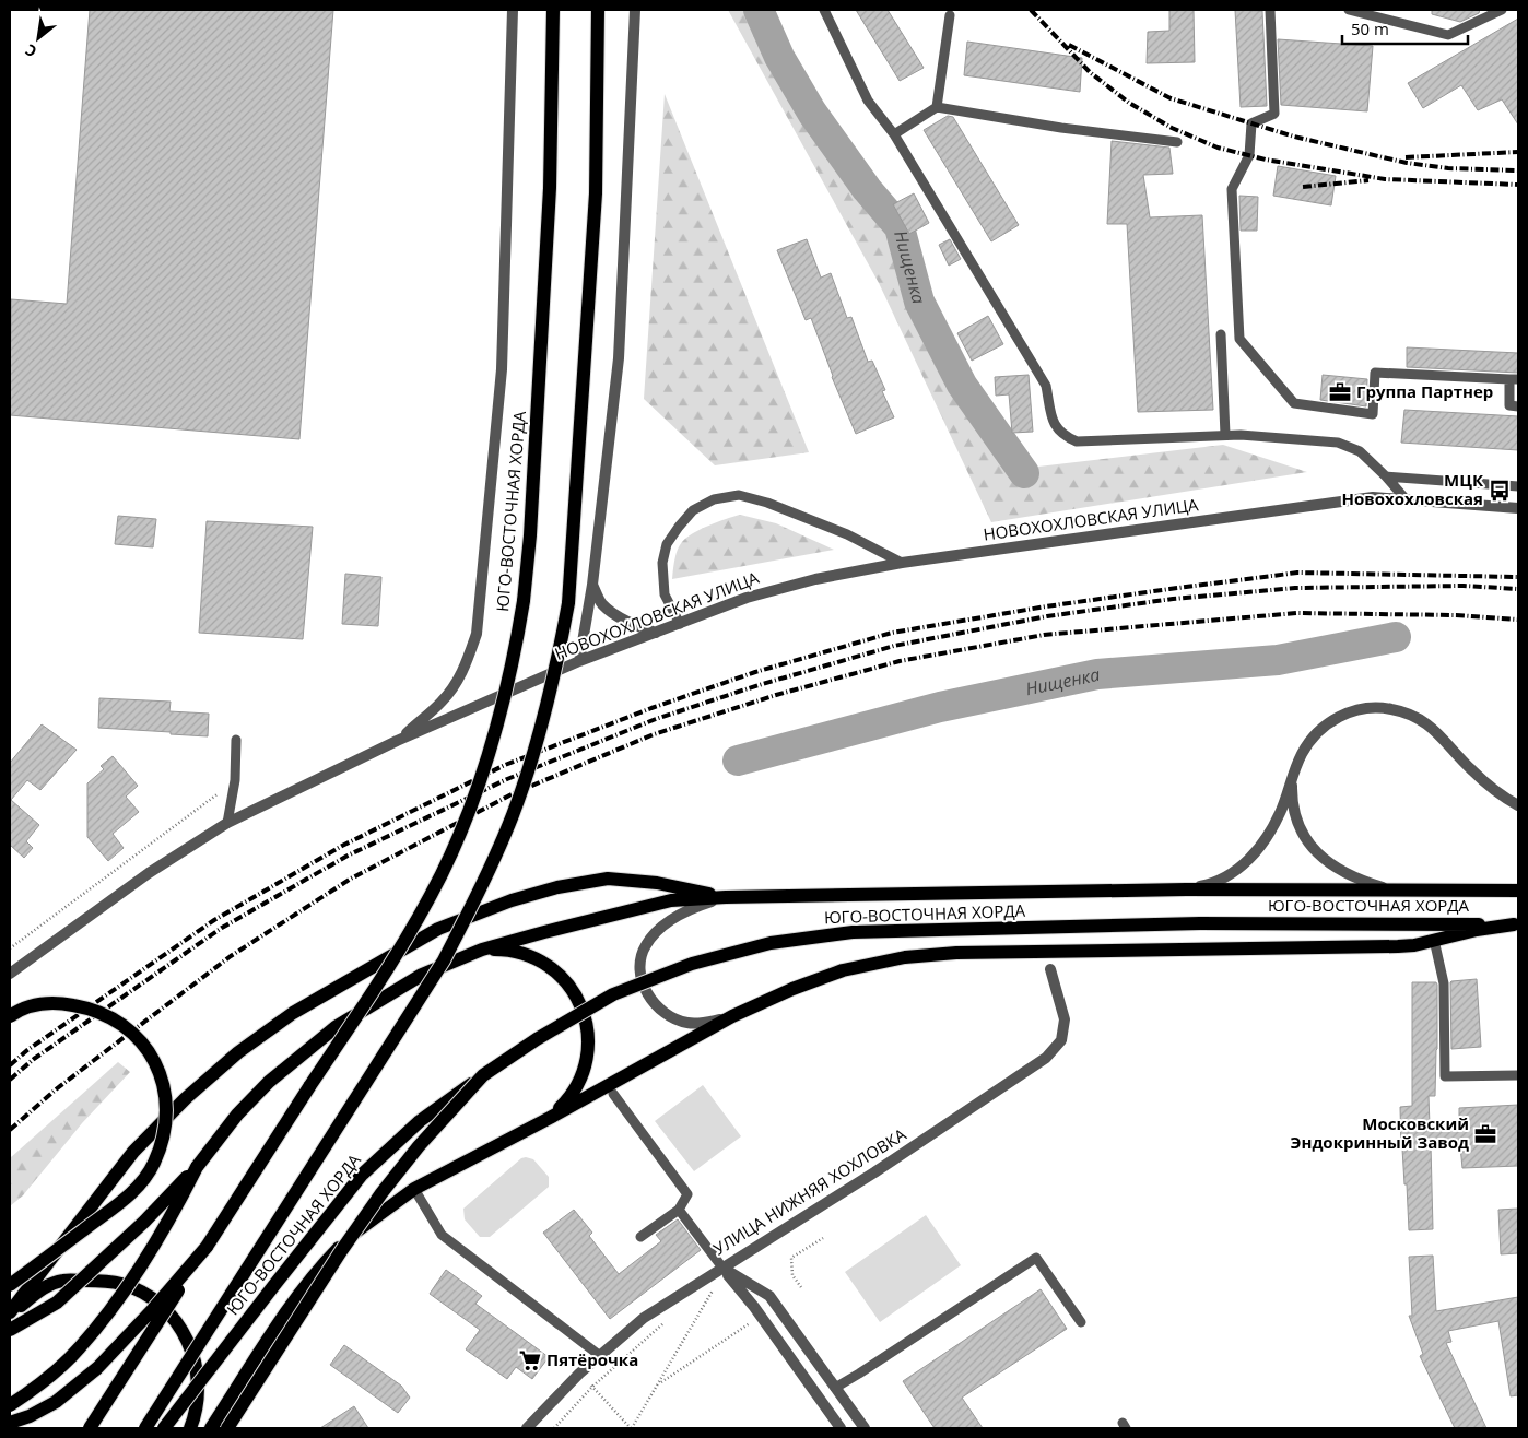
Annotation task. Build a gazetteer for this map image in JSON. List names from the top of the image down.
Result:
{
  "streets": {
    "main road": ["ЮГО-ВОСТОЧНАЯ ХОРДА"],
    "street": ["НОВОХОХЛОВСКАЯ УЛИЦА", "УЛИЦА НИЖНЯЯ ХОХЛОВКА"]
  },
  "water": ["Нищенка"],
  "places": {
    "office": ["Группа Партнер", "Московский Эндокринный Завод"],
    "bus stop": ["МЦК Новохохловская"],
    "supermarket": ["Пятёрочка"]
  },
  "scale_bar": "50 m",
  "north": "bottom left"
}
